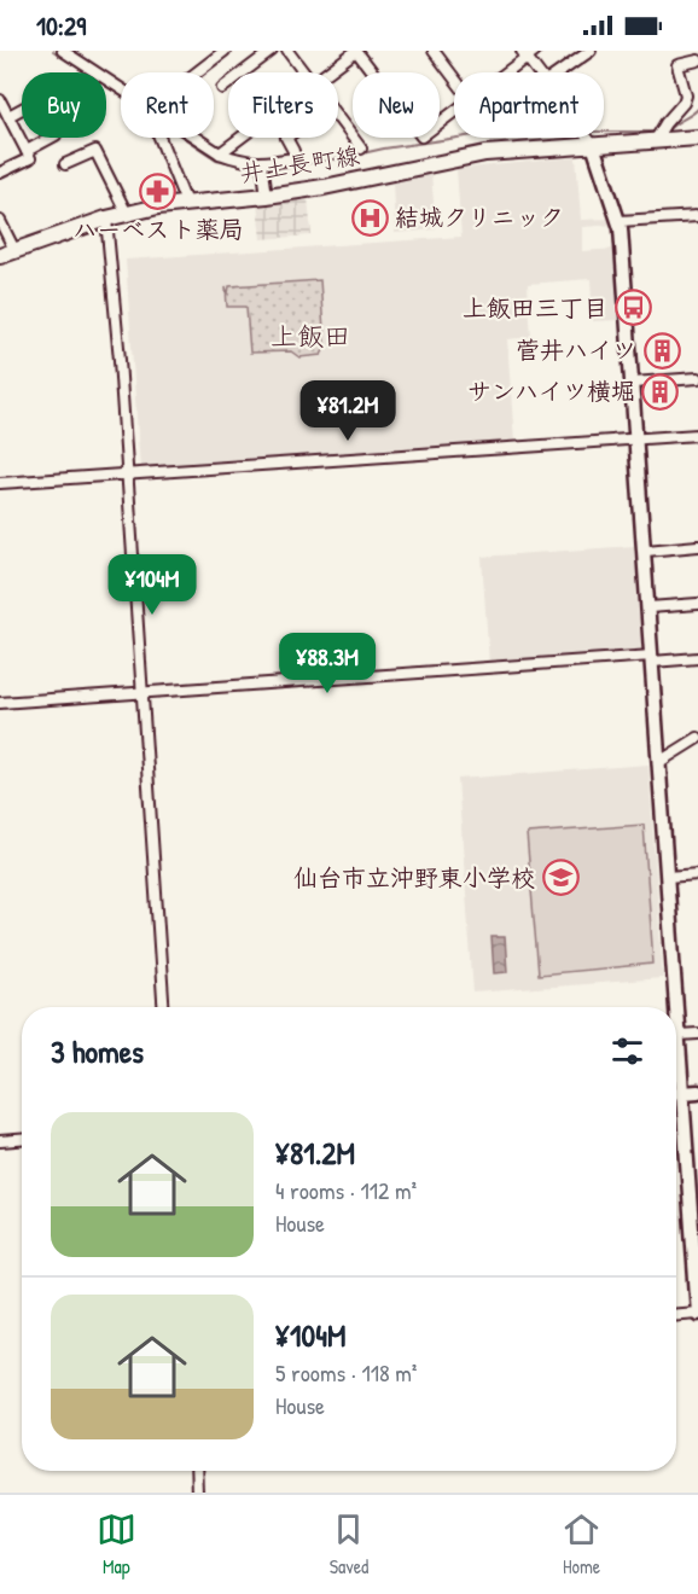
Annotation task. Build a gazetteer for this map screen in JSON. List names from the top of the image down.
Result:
{
  "streets": {
    "main road": ["井土長町線"]
  },
  "districts": ["上飯田"],
  "places": {
    "pharmacy": ["ハーベスト薬局"],
    "hospital": ["結城クリニック"],
    "bus stop": ["上飯田三丁目"],
    "building": ["菅井ハイツ", "サンハイツ横堀"],
    "school or university": ["仙台市立沖野東小学校"]
  },
  "page": {
    "status": "10:29",
    "chip": [
      "Buy",
      "Rent",
      "Filters",
      "New",
      "Apartment"
    ],
    "price": ["¥81.2M", "¥104M", "¥88.3M"],
    "heading": "3 homes",
    "list": [
      {
        "name": "¥81.2M",
        "note": "4 rooms · 112 m² · House"
      },
      {
        "name": "¥104M",
        "note": "5 rooms · 118 m² · House"
      }
    ],
    "tabs": ["Map", "Saved", "Home"]
  }
}
